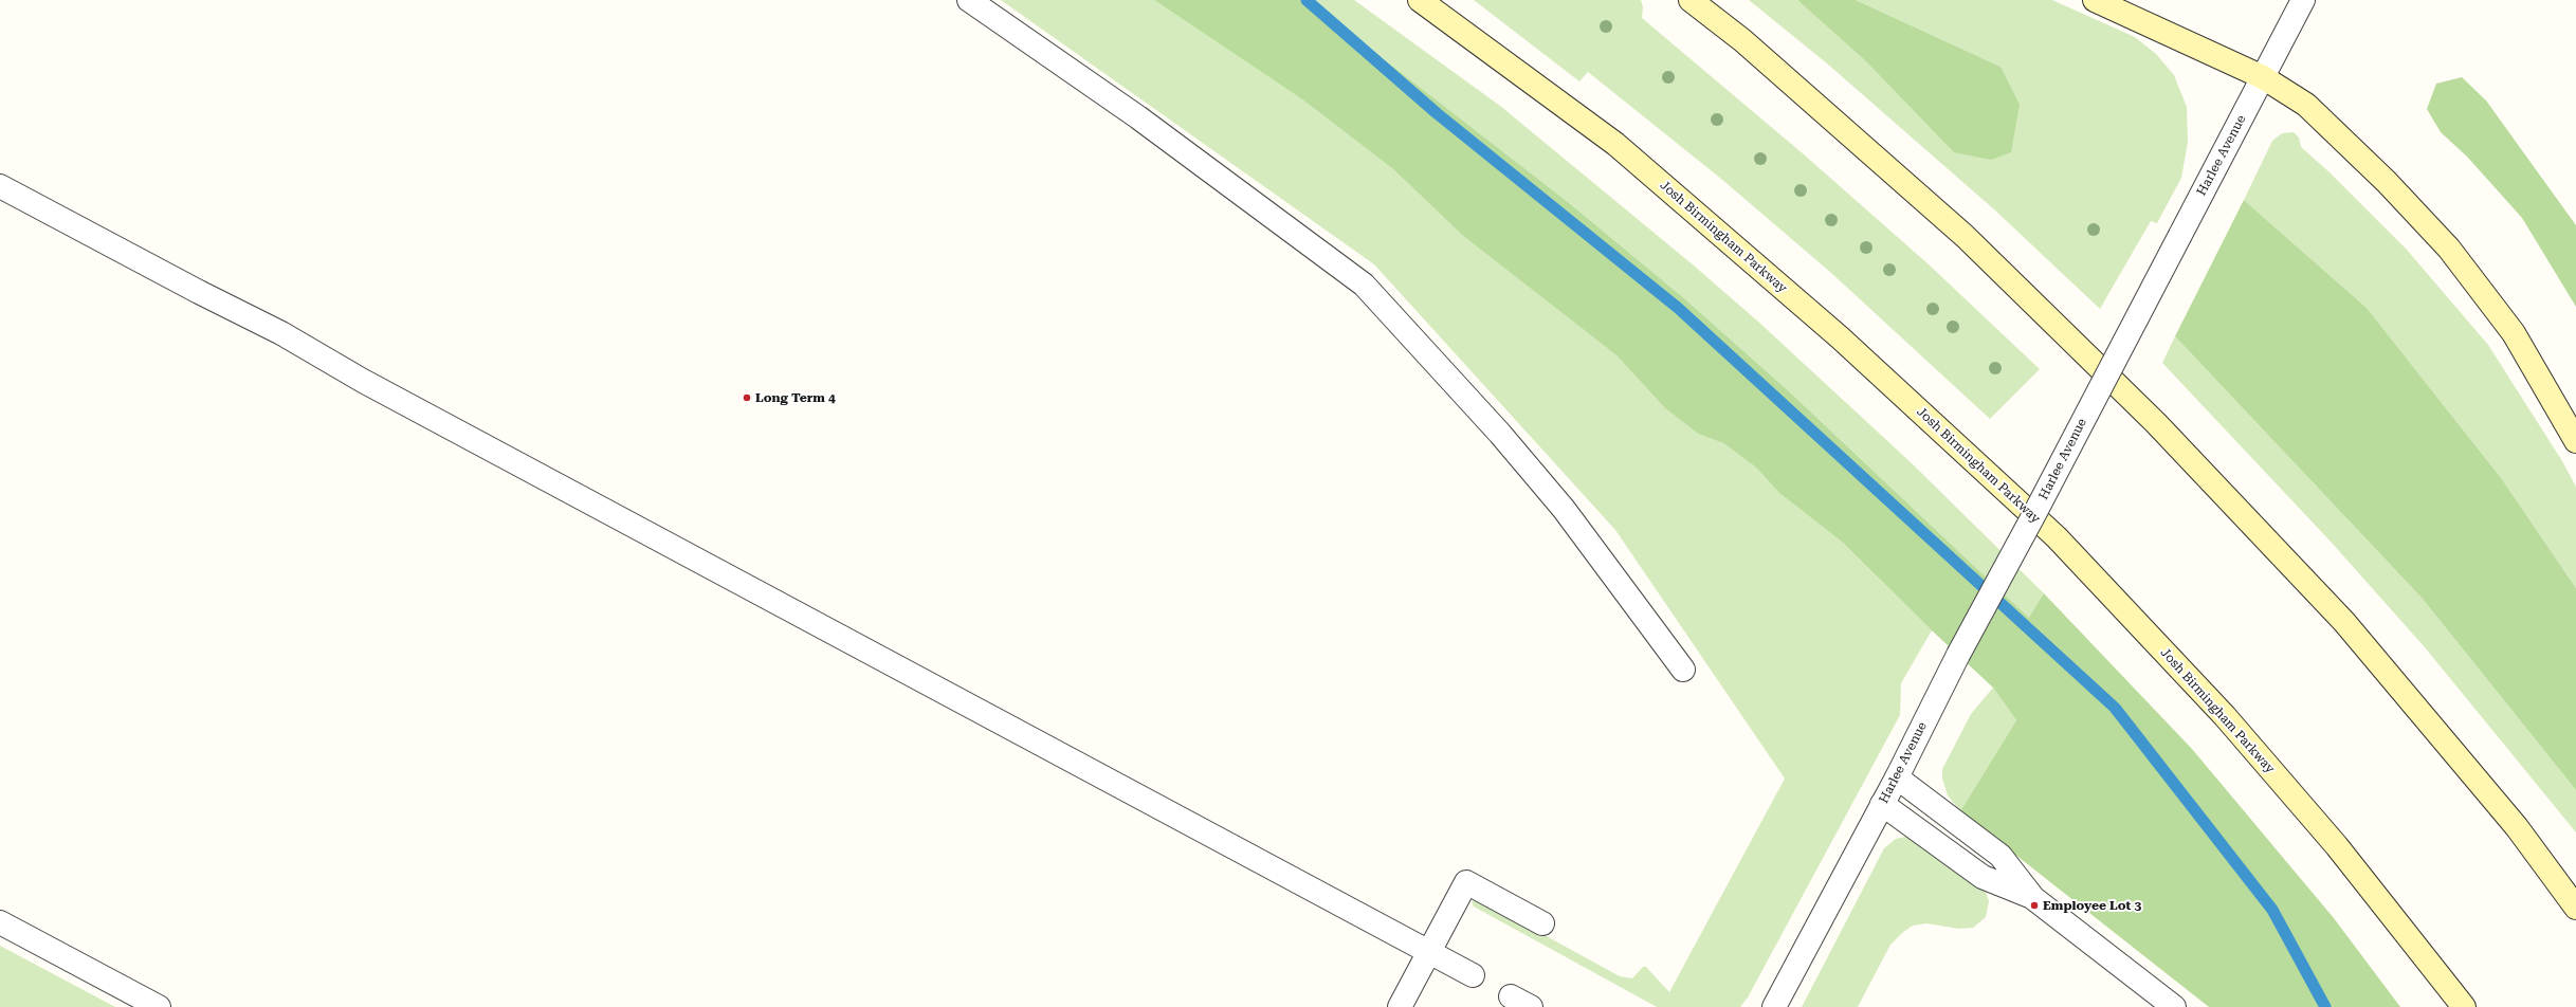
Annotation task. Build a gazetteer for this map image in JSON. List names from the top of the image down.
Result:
{
  "streets": {
    "main road": ["Josh Birmingham Parkway"],
    "street": ["Harlee Avenue"]
  },
  "places": ["Long Term 4", "Employee Lot 3"]
}
